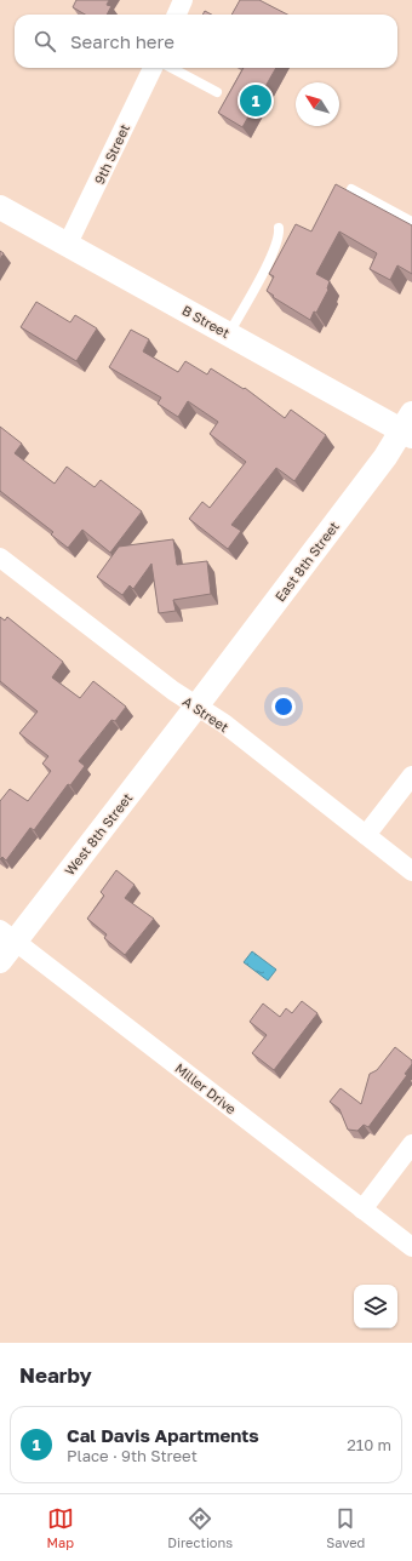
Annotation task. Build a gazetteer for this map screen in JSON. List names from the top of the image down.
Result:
{
  "streets": {
    "street": [
      "9th Street",
      "B Street",
      "East 8th Street",
      "A Street",
      "West 8th Street",
      "Miller Drive"
    ]
  },
  "crossings": [
    ["9th Street", "B Street"],
    ["B Street", "East 8th Street"],
    ["East 8th Street", "A Street"],
    ["East 8th Street", "West 8th Street"],
    ["A Street", "West 8th Street"],
    ["West 8th Street", "Miller Drive"]
  ],
  "north": "top left",
  "page": {
    "search": "Search here",
    "pins": "1",
    "heading": "Nearby",
    "list": [
      {
        "mark": "1",
        "name": "Cal Davis Apartments",
        "note": "Place · 9th Street",
        "value": "210 m"
      }
    ],
    "nav": ["Map", "Directions", "Saved"]
  }
}
